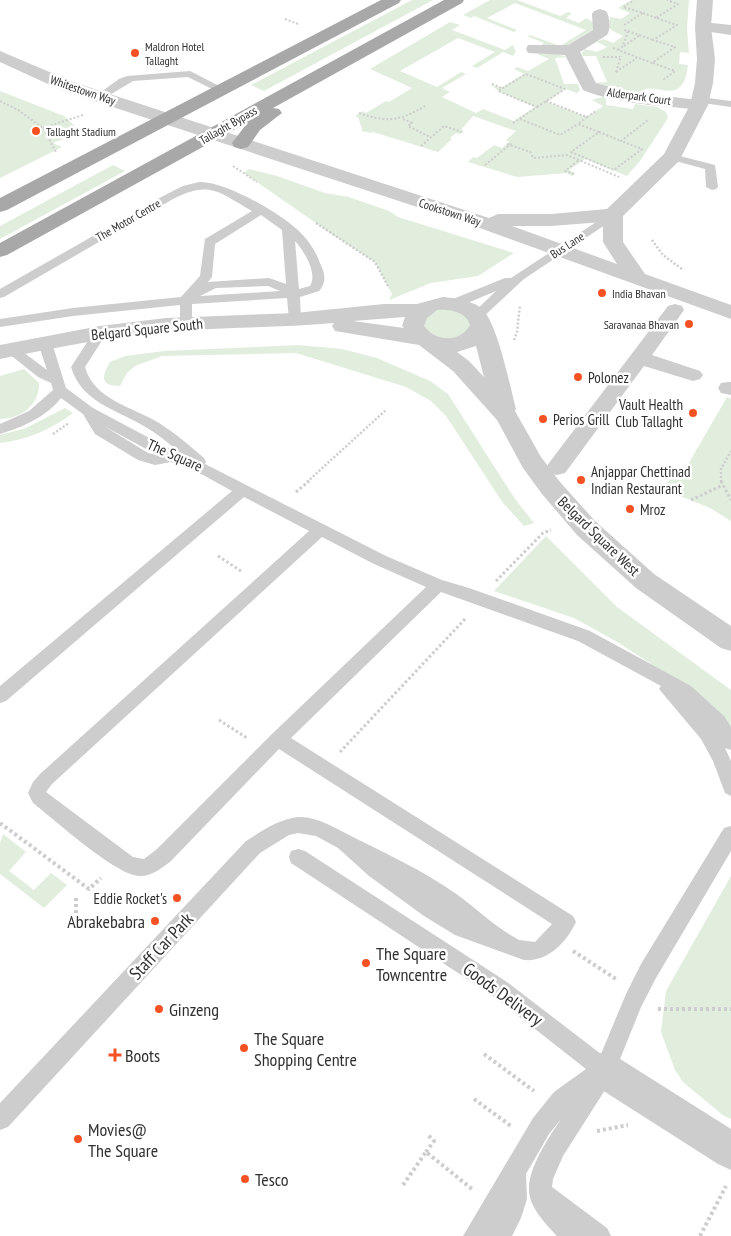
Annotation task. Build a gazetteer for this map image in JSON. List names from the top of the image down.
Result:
{
  "streets": {
    "main road": ["Tallaght Bypass"],
    "street": [
      "Whitestown Way",
      "Alderpark Court",
      "Cookstown Way",
      "Belgard Square South",
      "Belgard Square West"
    ],
    "lane": [
      "The Motor Centre",
      "Bus Lane",
      "The Square",
      "Staff Car Park",
      "Goods Delivery"
    ]
  },
  "crossings": [
    ["Whitestown Way", "Cookstown Way"],
    ["Tallaght Bypass", "Cookstown Way"],
    ["Cookstown Way", "Bus Lane"],
    ["Bus Lane", "Belgard Square South"],
    ["Bus Lane", "Belgard Square West"],
    ["Belgard Square South", "The Square"],
    ["Belgard Square South", "Belgard Square West"]
  ],
  "places": {
    "other": [
      "Maldron Hotel Tallaght",
      "Tallaght Stadium",
      "India Bhavan",
      "Saravanaa Bhavan",
      "Polonez",
      "Vault Health Club Tallaght",
      "Perios Grill",
      "Anjappar Chettinad Indian Restaurant",
      "Mroz",
      "Eddie Rocket's",
      "Abrakebabra",
      "The Square Towncentre",
      "Ginzeng",
      "The Square Shopping Centre",
      "Movies@ The Square",
      "Tesco"
    ],
    "health": ["Boots"]
  }
}
